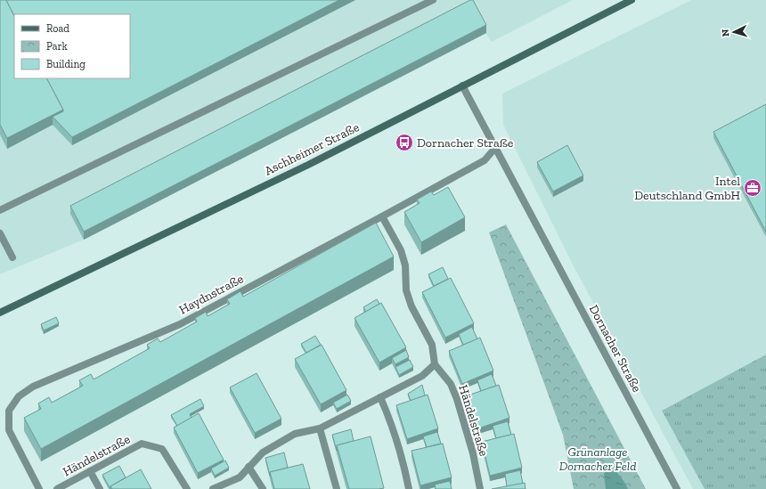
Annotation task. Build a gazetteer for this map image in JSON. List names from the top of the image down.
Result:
{
  "streets": {
    "main road": ["Aschheimer Straße"],
    "street": ["Haydnstraße", "Dornacher Straße", "Händelstraße"]
  },
  "crossings": [
    ["Aschheimer Straße", "Dornacher Straße"],
    ["Haydnstraße", "Dornacher Straße"]
  ],
  "parks": ["Grünanlage Dornacher Feld"],
  "places": {
    "bus stop": ["Dornacher Straße"],
    "office": ["Intel Deutschland GmbH"]
  },
  "legend": ["Road", "Park", "Building"],
  "north": "left"
}
